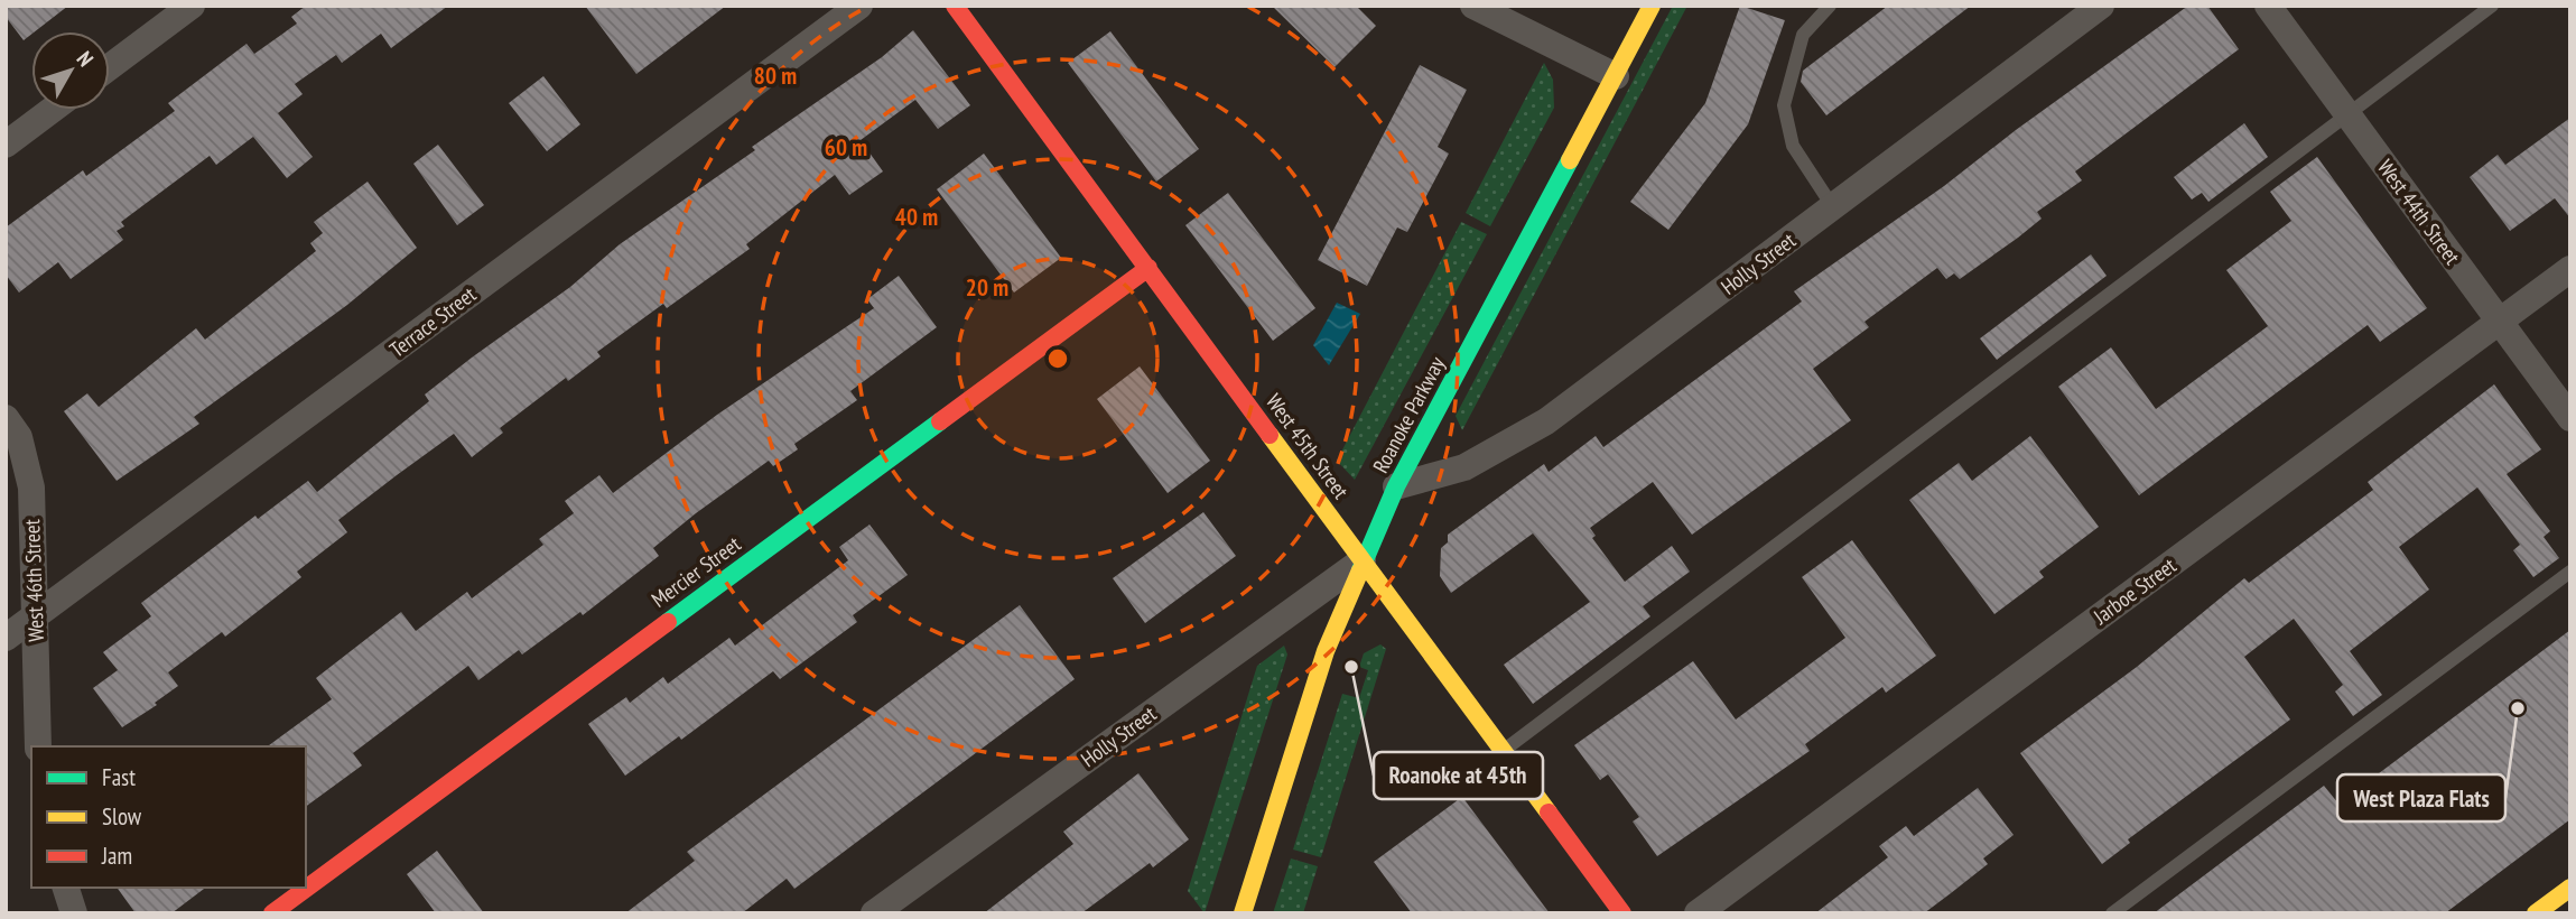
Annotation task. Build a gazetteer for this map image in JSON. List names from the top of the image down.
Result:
{
  "streets": {
    "street": [
      "West 44th Street",
      "Holly Street",
      "Terrace Street",
      "Roanoke Parkway",
      "West 45th Street",
      "Mercier Street",
      "West 46th Street",
      "Jarboe Street"
    ]
  },
  "crossings": [
    ["West 44th Street", "Jarboe Street"],
    ["Holly Street", "Roanoke Parkway"],
    ["Holly Street", "West 45th Street"],
    ["Terrace Street", "West 46th Street"],
    ["Roanoke Parkway", "West 45th Street"],
    ["West 45th Street", "Mercier Street"]
  ],
  "places": ["Roanoke at 45th", "West Plaza Flats"],
  "legend": ["Fast", "Slow", "Jam"],
  "north": "top right",
  "rings": [
    "80 m",
    "60 m",
    "40 m",
    "20 m"
  ]
}
